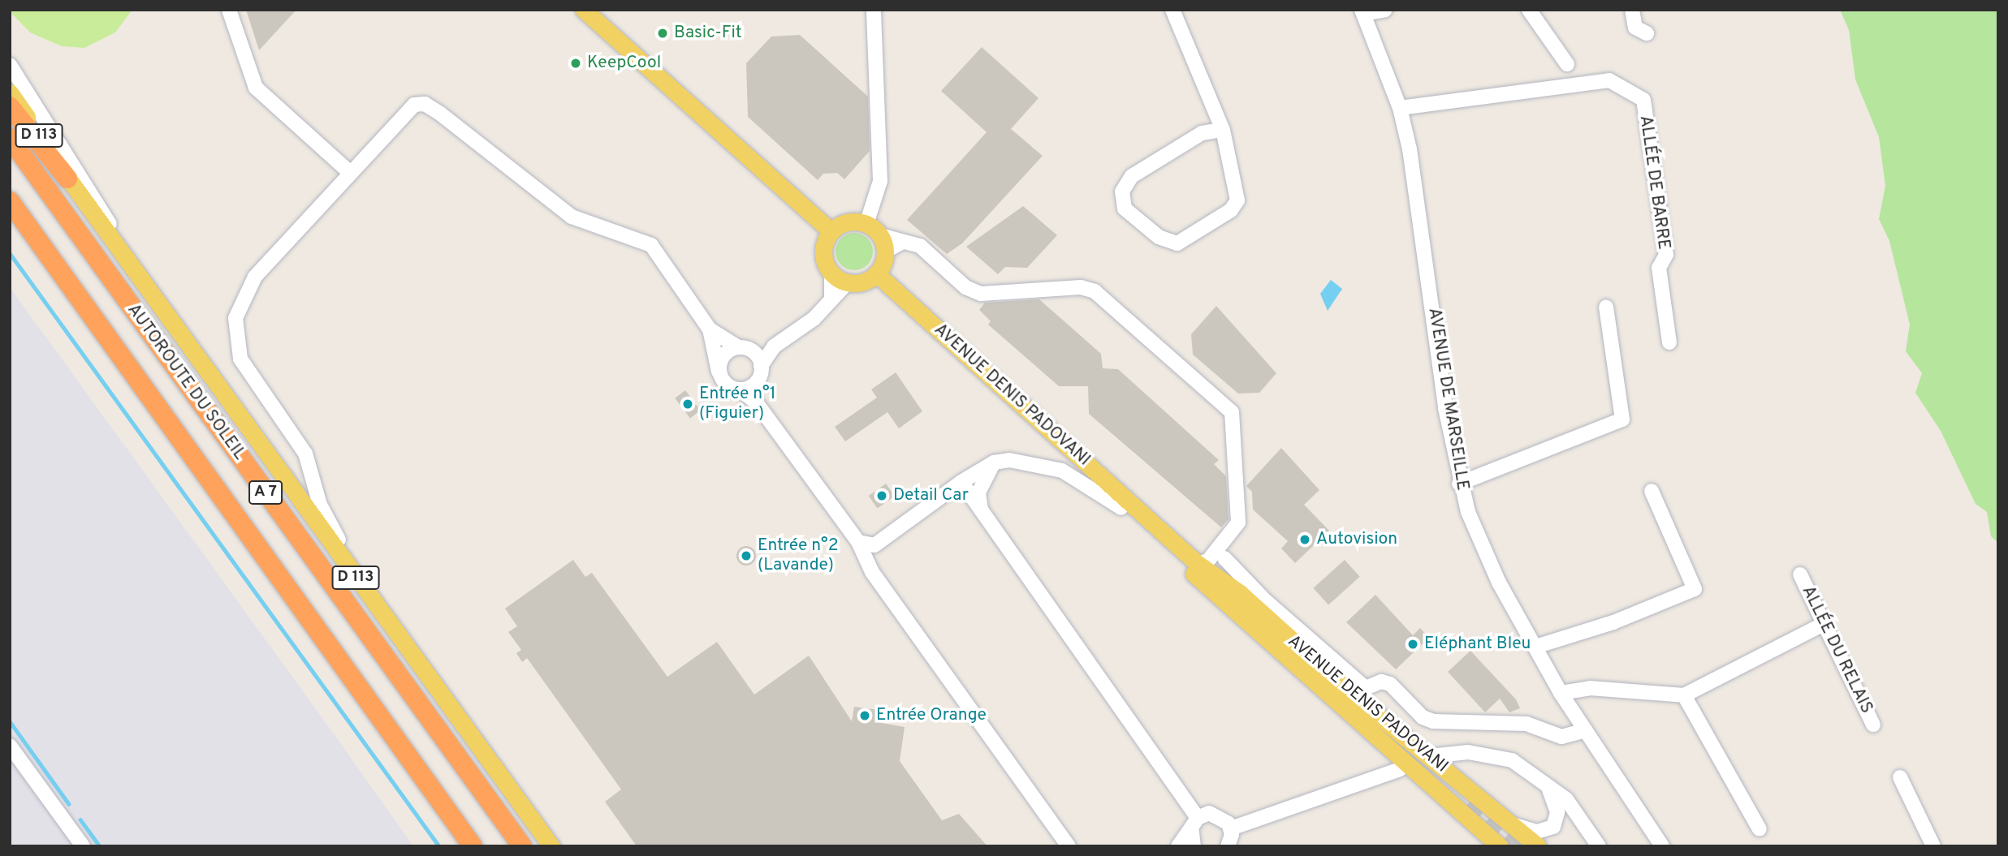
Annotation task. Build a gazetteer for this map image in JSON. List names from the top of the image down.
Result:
{
  "streets": {
    "highway": ["AUTOROUTE DU SOLEIL", "A 7"],
    "main road": ["D 113", "AVENUE DENIS PADOVANI"],
    "street": ["ALLÉE DE BARRE", "AVENUE DE MARSEILLE", "ALLÉE DU RELAIS"]
  },
  "crossings": [
    ["ALLÉE DE BARRE", "AVENUE DE MARSEILLE"]
  ],
  "places": [
    "Basic-Fit",
    "KeepCool",
    "Entrée n°1 (Figuier)",
    "Detail Car",
    "Autovision",
    "Entrée n°2 (Lavande)",
    "Eléphant Bleu",
    "Entrée Orange"
  ]
}
